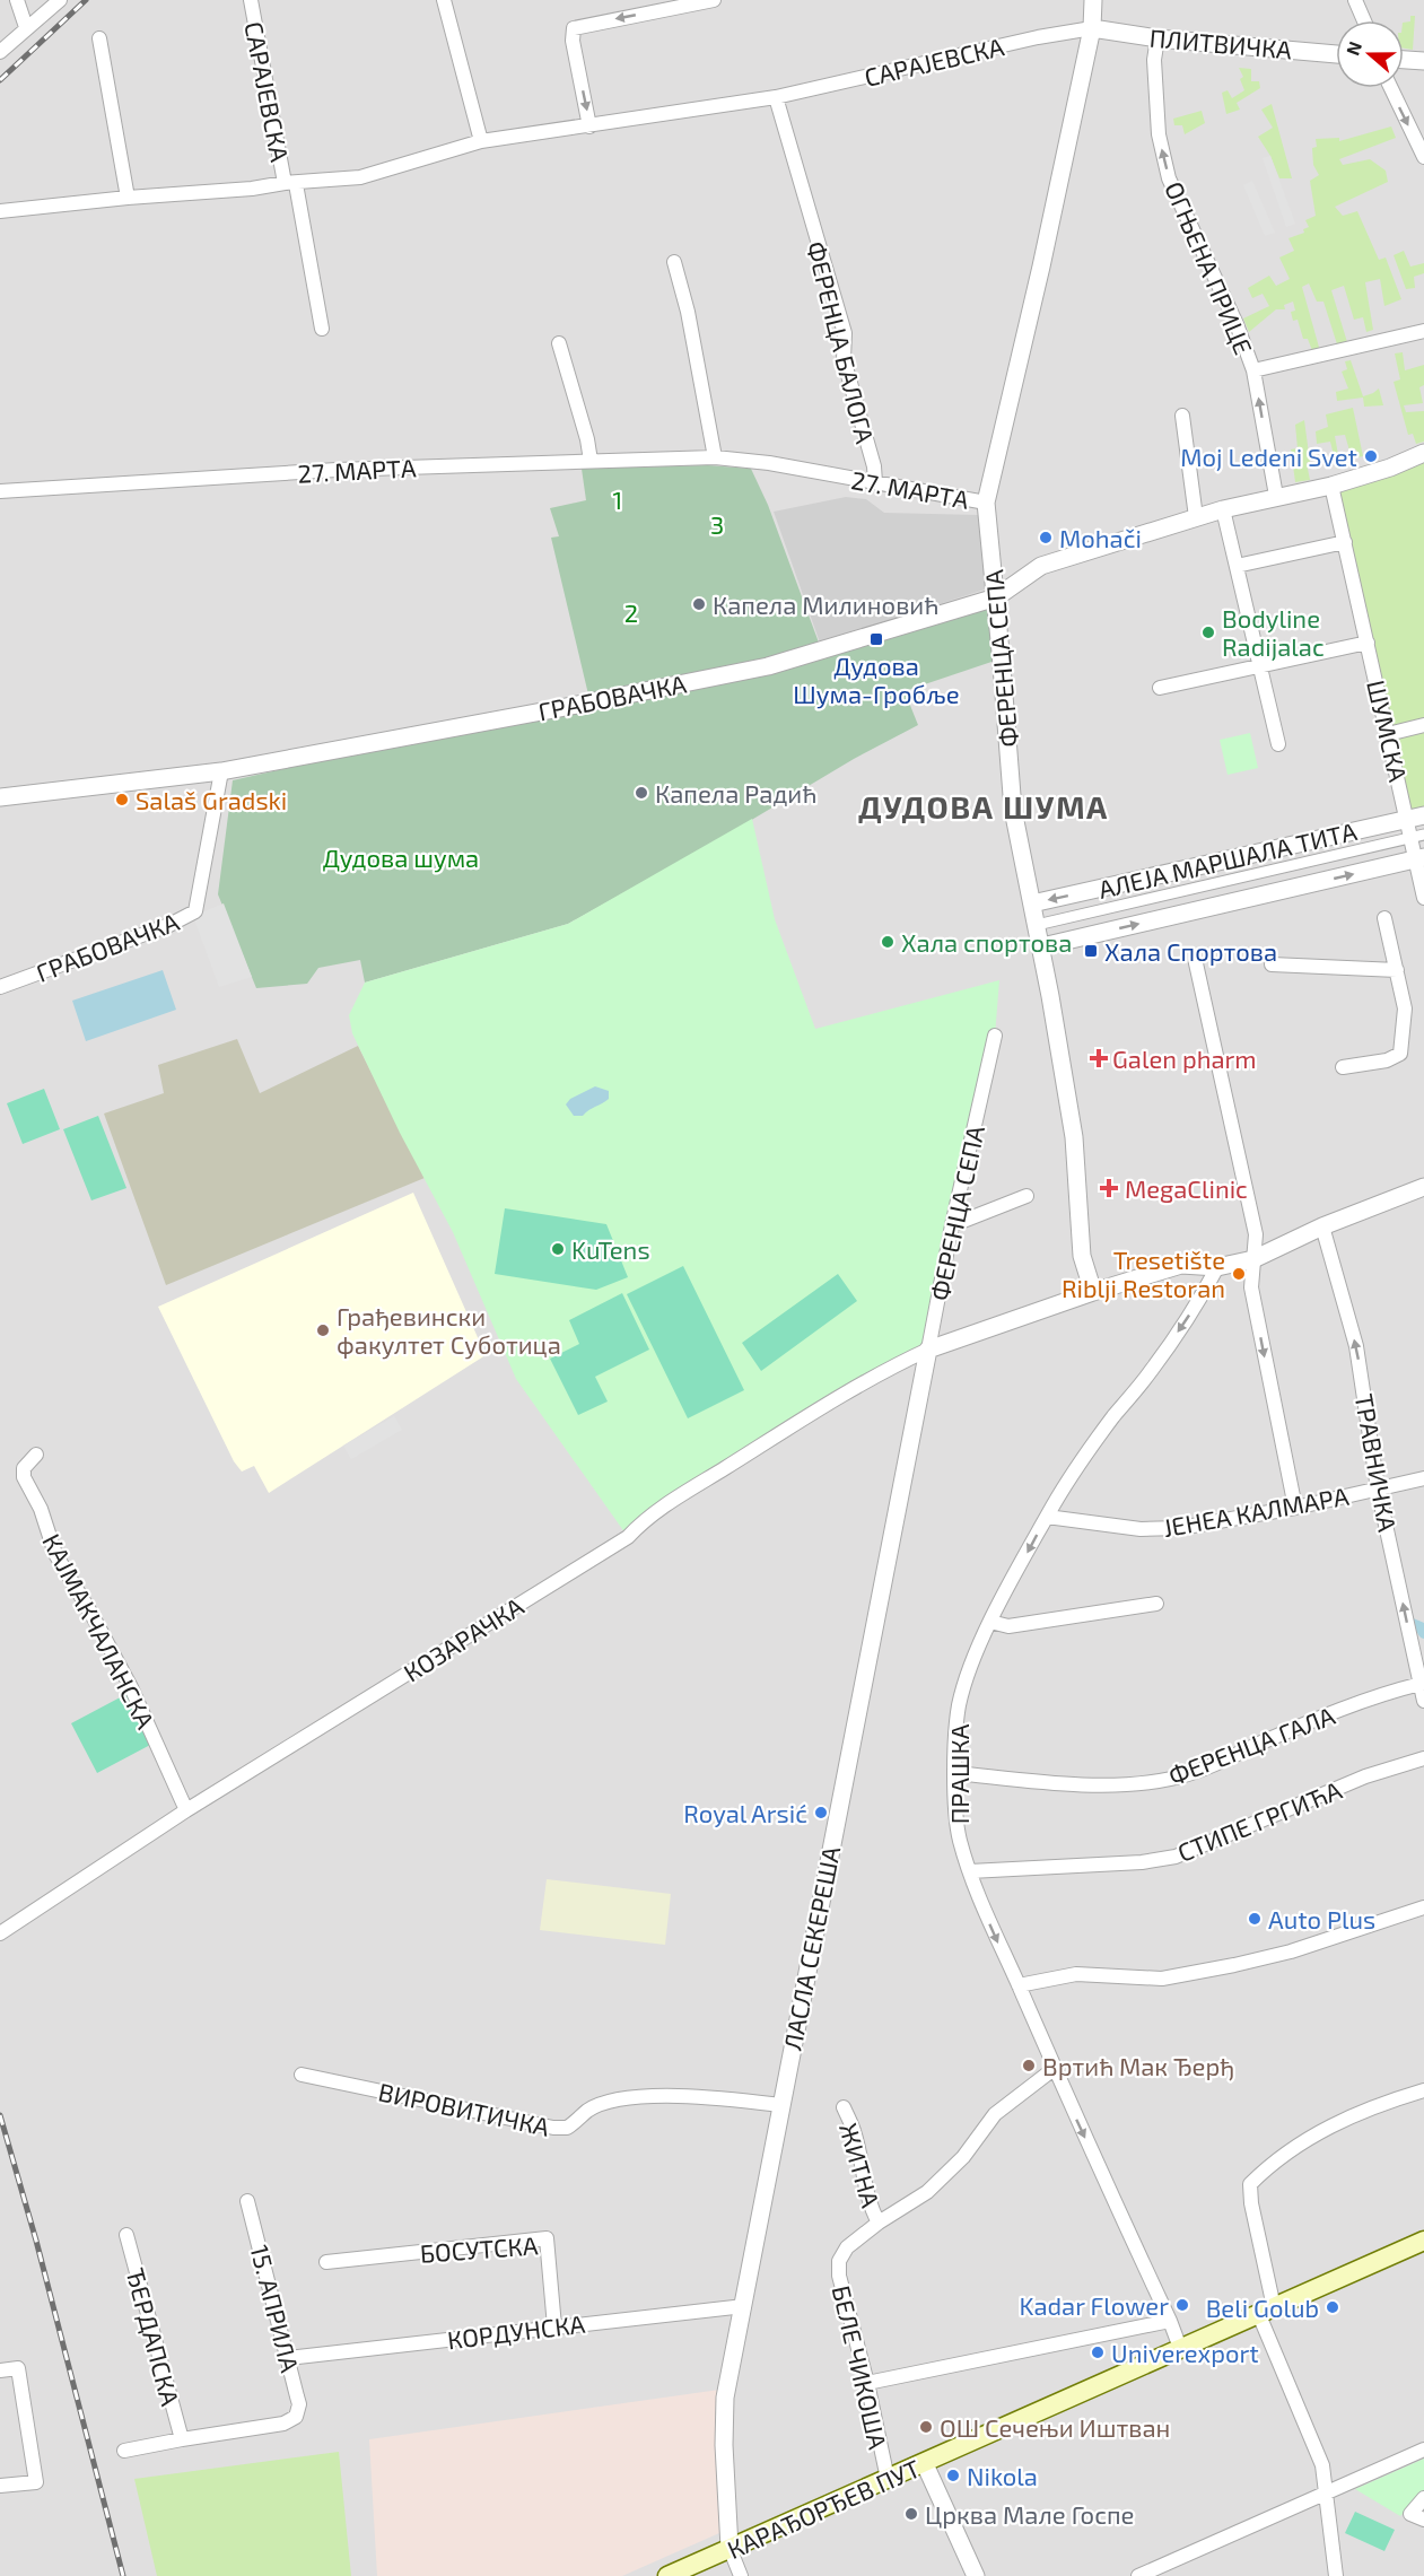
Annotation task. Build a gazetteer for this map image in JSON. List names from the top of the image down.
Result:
{
  "streets": {
    "main road": ["КАРАЂОРЂЕВ ПУТ"],
    "street": [
      "ПЛИТВИЧКА",
      "САРАЈЕВСКА",
      "ОГЊЕНА ПРИЦЕ",
      "ФЕРЕНЦА БАЛОГА",
      "27. МАРТА",
      "ФЕРЕНЦА СЕПА",
      "ГРАБОВАЧКА",
      "ШУМСКА",
      "АЛЕЈА МАРШАЛА ТИТА",
      "ТРАВНИЧКА",
      "ЈЕНЕА КАЛМАРА",
      "КАЈМАКЧАЛАНСКА",
      "КОЗАРАЧКА",
      "ФЕРЕНЦА ГАЛА",
      "ПРАШКА",
      "СТИПЕ ГРГИЋА",
      "ЛАСЛА СЕКЕРЕША",
      "ВИРОВИТИЧКА",
      "ЖИТНА",
      "БОСУТСКА",
      "15. АПРИЛА",
      "КОРДУНСКА",
      "ЂЕРДАПСКА",
      "БЕЛЕ ЧИКОША"
    ]
  },
  "crossings": [
    ["ПЛИТВИЧКА", "САРАЈЕВСКА"],
    ["ПЛИТВИЧКА", "ОГЊЕНА ПРИЦЕ"],
    ["ПЛИТВИЧКА", "ФЕРЕНЦА СЕПА"],
    ["САРАЈЕВСКА", "ФЕРЕНЦА БАЛОГА"],
    ["САРАЈЕВСКА", "ФЕРЕНЦА СЕПА"],
    ["ОГЊЕНА ПРИЦЕ", "ГРАБОВАЧКА"],
    ["ФЕРЕНЦА БАЛОГА", "27. МАРТА"],
    ["27. МАРТА", "ФЕРЕНЦА СЕПА"],
    ["ФЕРЕНЦА СЕПА", "ГРАБОВАЧКА"],
    ["ФЕРЕНЦА СЕПА", "АЛЕЈА МАРШАЛА ТИТА"],
    ["ФЕРЕНЦА СЕПА", "КОЗАРАЧКА"],
    ["ФЕРЕНЦА СЕПА", "ЛАСЛА СЕКЕРЕША"],
    ["ГРАБОВАЧКА", "ШУМСКА"],
    ["ШУМСКА", "АЛЕЈА МАРШАЛА ТИТА"],
    ["ТРАВНИЧКА", "ЈЕНЕА КАЛМАРА"],
    ["ТРАВНИЧКА", "ФЕРЕНЦА ГАЛА"],
    ["ЈЕНЕА КАЛМАРА", "ПРАШКА"],
    ["КАЈМАКЧАЛАНСКА", "КОЗАРАЧКА"],
    ["КОЗАРАЧКА", "ЛАСЛА СЕКЕРЕША"],
    ["ФЕРЕНЦА ГАЛА", "ПРАШКА"],
    ["ПРАШКА", "СТИПЕ ГРГИЋА"],
    ["ПРАШКА", "БЕЛЕ ЧИКОША"],
    ["ПРАШКА", "КАРАЂОРЂЕВ ПУТ"],
    ["ЛАСЛА СЕКЕРЕША", "ВИРОВИТИЧКА"],
    ["ЛАСЛА СЕКЕРЕША", "КОРДУНСКА"],
    ["ЛАСЛА СЕКЕРЕША", "КАРАЂОРЂЕВ ПУТ"],
    ["ЖИТНА", "БЕЛЕ ЧИКОША"],
    ["БОСУТСКА", "КОРДУНСКА"],
    ["15. АПРИЛА", "КОРДУНСКА"],
    ["15. АПРИЛА", "ЂЕРДАПСКА"],
    ["БЕЛЕ ЧИКОША", "КАРАЂОРЂЕВ ПУТ"]
  ],
  "one_way": ["ОГЊЕНА ПРИЦЕ", "ПРАШКА"],
  "districts": ["ДУДОВА ШУМА"],
  "parks": [
    "1",
    "3",
    "2",
    "Дудова шума"
  ],
  "places": {
    "other": [
      "Moj Ledeni Svet",
      "Mohači",
      "Капела Милиновић",
      "Bodyline Radijalac",
      "Капела Радић",
      "Salaš Gradski",
      "Хала спортова",
      "KuTens",
      "Tresetište Riblji Restoran",
      "Грађевински факултет Суботица",
      "Royal Arsić",
      "Auto Plus",
      "Вртић Мак Ђерђ",
      "Kadar Flower",
      "Beli Golub",
      "Univerexport",
      "ОШ Сечењи Иштван",
      "Nikola",
      "Црква Мале Госпе"
    ],
    "transit": ["Дудова Шума-Гробље", "Хала Спортова"],
    "health": ["Galen pharm", "MegaClinic"]
  },
  "north": "left"
}
